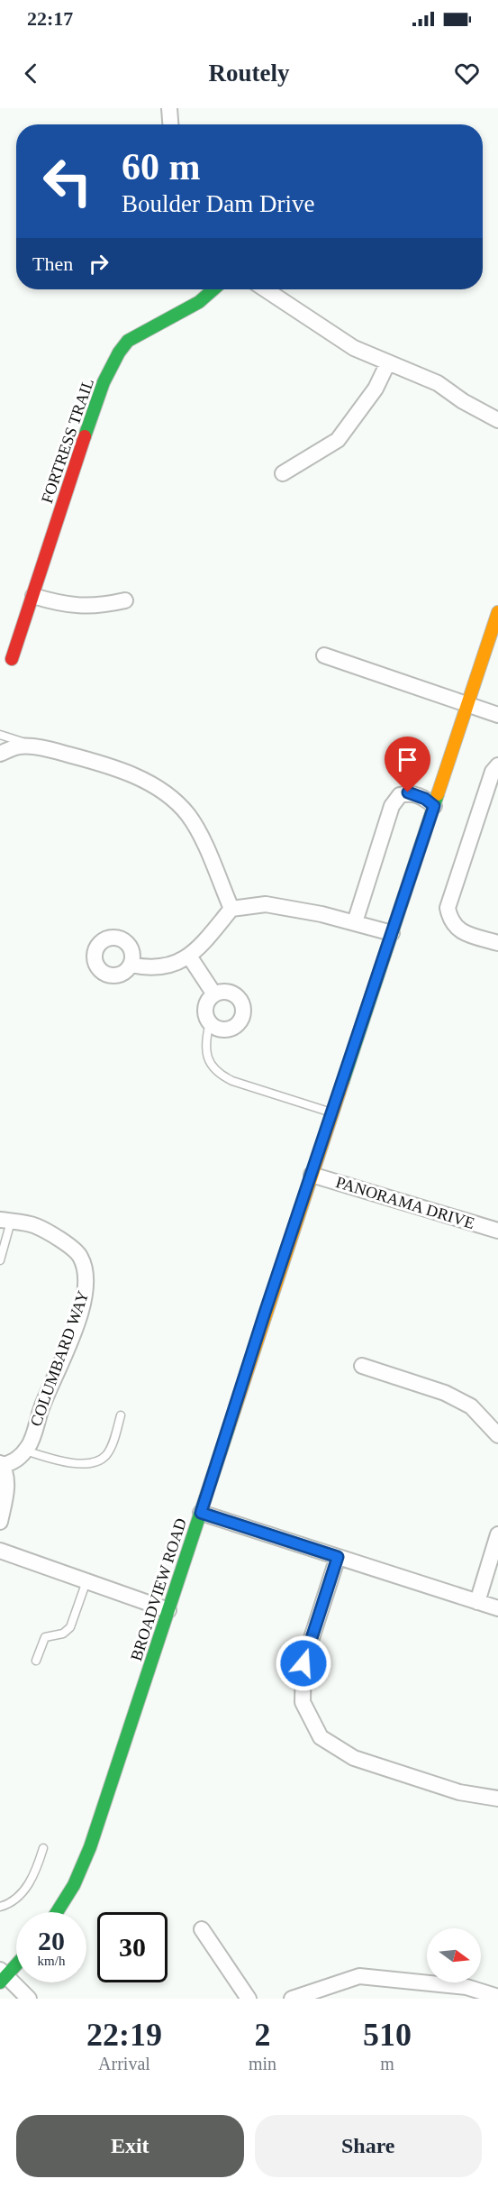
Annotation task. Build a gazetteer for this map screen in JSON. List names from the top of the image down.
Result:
{
  "streets": {
    "street": [
      "FORTRESS TRAIL",
      "PANORAMA DRIVE",
      "COLUMBARD WAY",
      "BROADVIEW ROAD"
    ]
  },
  "crossings": [
    ["PANORAMA DRIVE", "BROADVIEW ROAD"]
  ],
  "north": "right",
  "page": {
    "status": "22:17",
    "header": "Routely",
    "turn": ["60 m", "Boulder Dam Drive"],
    "then": "Then",
    "speed": "20 km/h",
    "limit": "30",
    "eta": [
      "22:19",
      "Arrival",
      "2",
      "min",
      "510",
      "m"
    ],
    "buttons": ["Exit", "Share"]
  }
}
